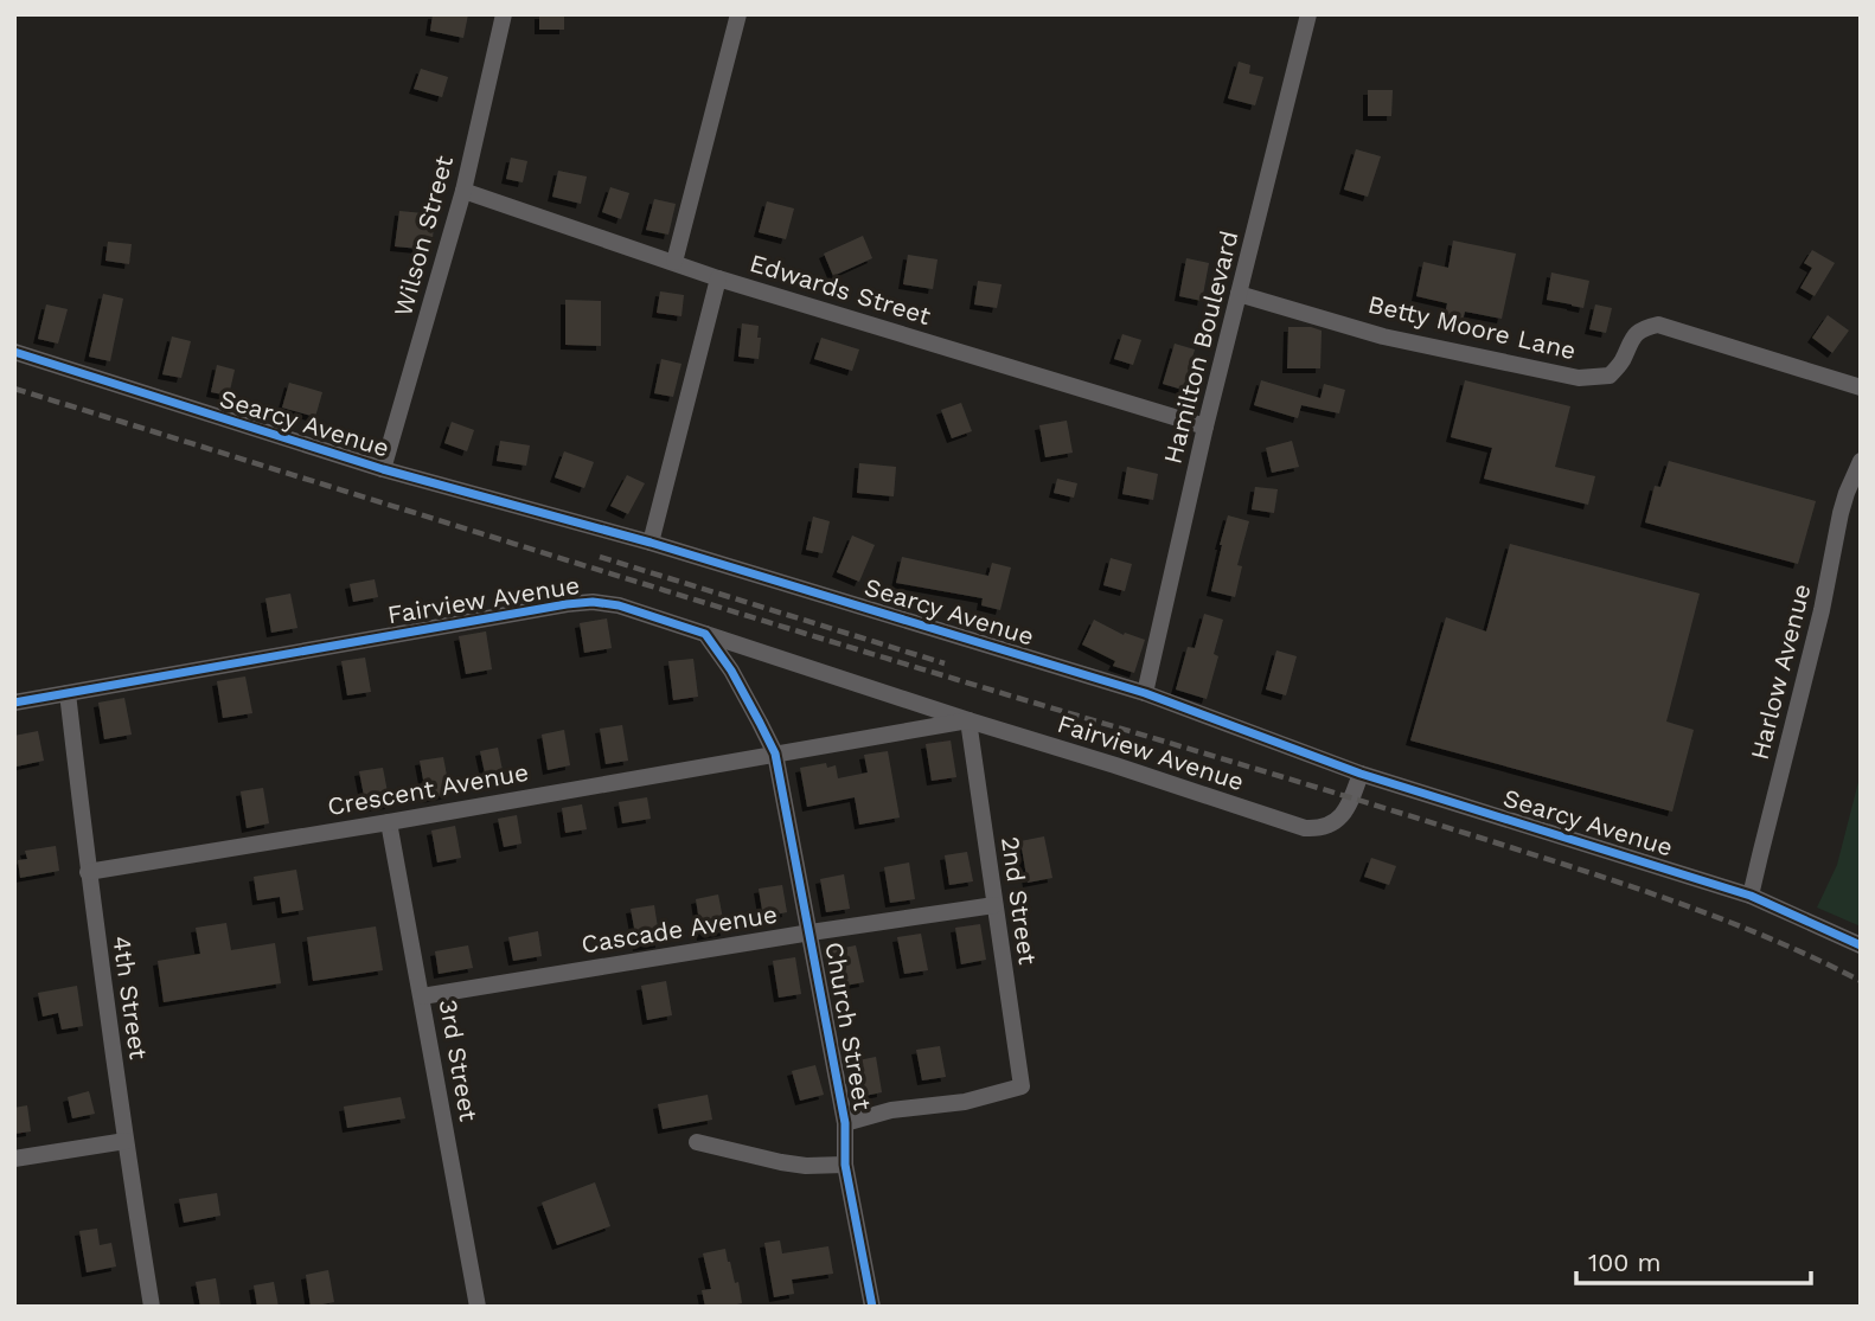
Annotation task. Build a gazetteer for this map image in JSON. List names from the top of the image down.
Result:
{
  "streets": {
    "street": [
      "Wilson Street",
      "Edwards Street",
      "Betty Moore Lane",
      "Hamilton Boulevard",
      "Searcy Avenue",
      "Fairview Avenue",
      "Harlow Avenue",
      "Crescent Avenue",
      "2nd Street",
      "Cascade Avenue",
      "4th Street",
      "Church Street",
      "3rd Street"
    ]
  },
  "crossings": [
    ["Wilson Street", "Edwards Street"],
    ["Wilson Street", "Searcy Avenue"],
    ["Edwards Street", "Hamilton Boulevard"],
    ["Betty Moore Lane", "Hamilton Boulevard"],
    ["Hamilton Boulevard", "Searcy Avenue"],
    ["Searcy Avenue", "Fairview Avenue"],
    ["Searcy Avenue", "Harlow Avenue"],
    ["Fairview Avenue", "Crescent Avenue"],
    ["Fairview Avenue", "2nd Street"],
    ["Fairview Avenue", "4th Street"],
    ["Fairview Avenue", "Church Street"],
    ["Crescent Avenue", "4th Street"],
    ["Crescent Avenue", "Church Street"],
    ["Crescent Avenue", "3rd Street"],
    ["2nd Street", "Cascade Avenue"],
    ["2nd Street", "Church Street"],
    ["Cascade Avenue", "Church Street"],
    ["Cascade Avenue", "3rd Street"]
  ],
  "scale_bar": "100 m"
}
